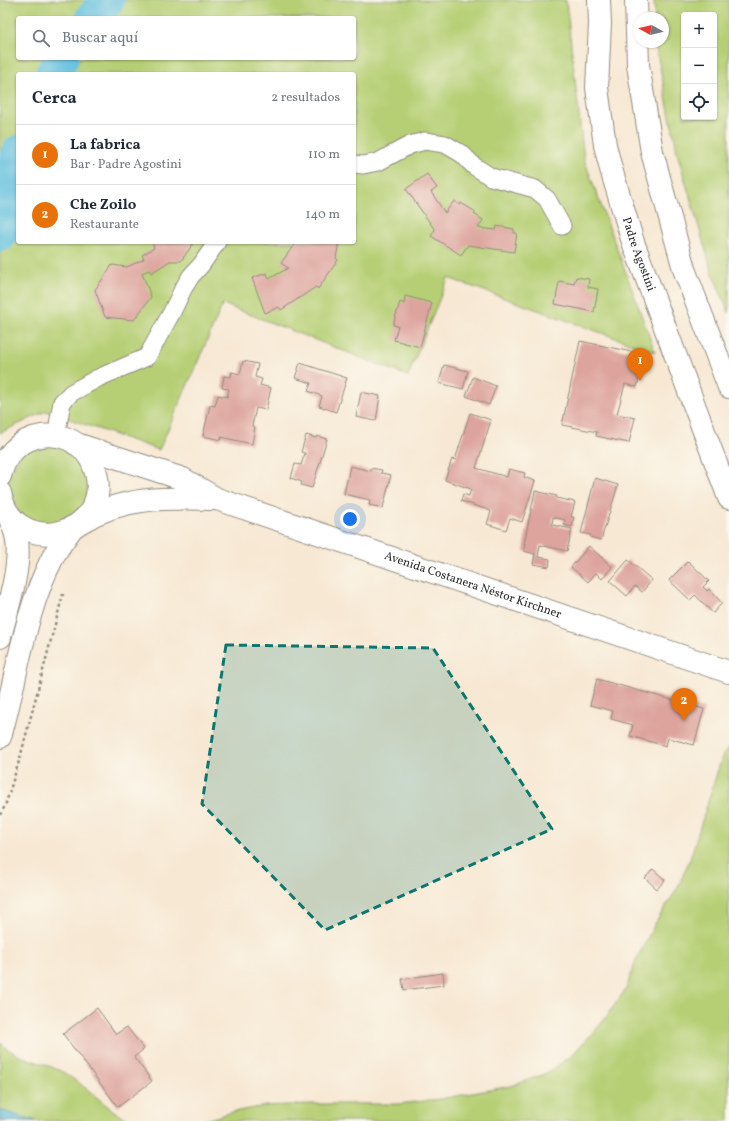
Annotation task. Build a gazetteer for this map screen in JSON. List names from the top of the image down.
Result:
{
  "streets": {
    "main road": ["Padre Agostini", "Avenida Costanera Néstor Kirchner"]
  },
  "north": "left",
  "page": {
    "map_buttons": ["+", "−"],
    "search": "Buscar aquí",
    "heading": ["Cerca", "2 resultados"],
    "list": [
      {
        "mark": "1",
        "name": "La fabrica",
        "note": "Bar · Padre Agostini",
        "value": "110 m"
      },
      {
        "mark": "2",
        "name": "Che Zoilo",
        "note": "Restaurante",
        "value": "140 m"
      }
    ],
    "pins": ["1", "2"]
  }
}
